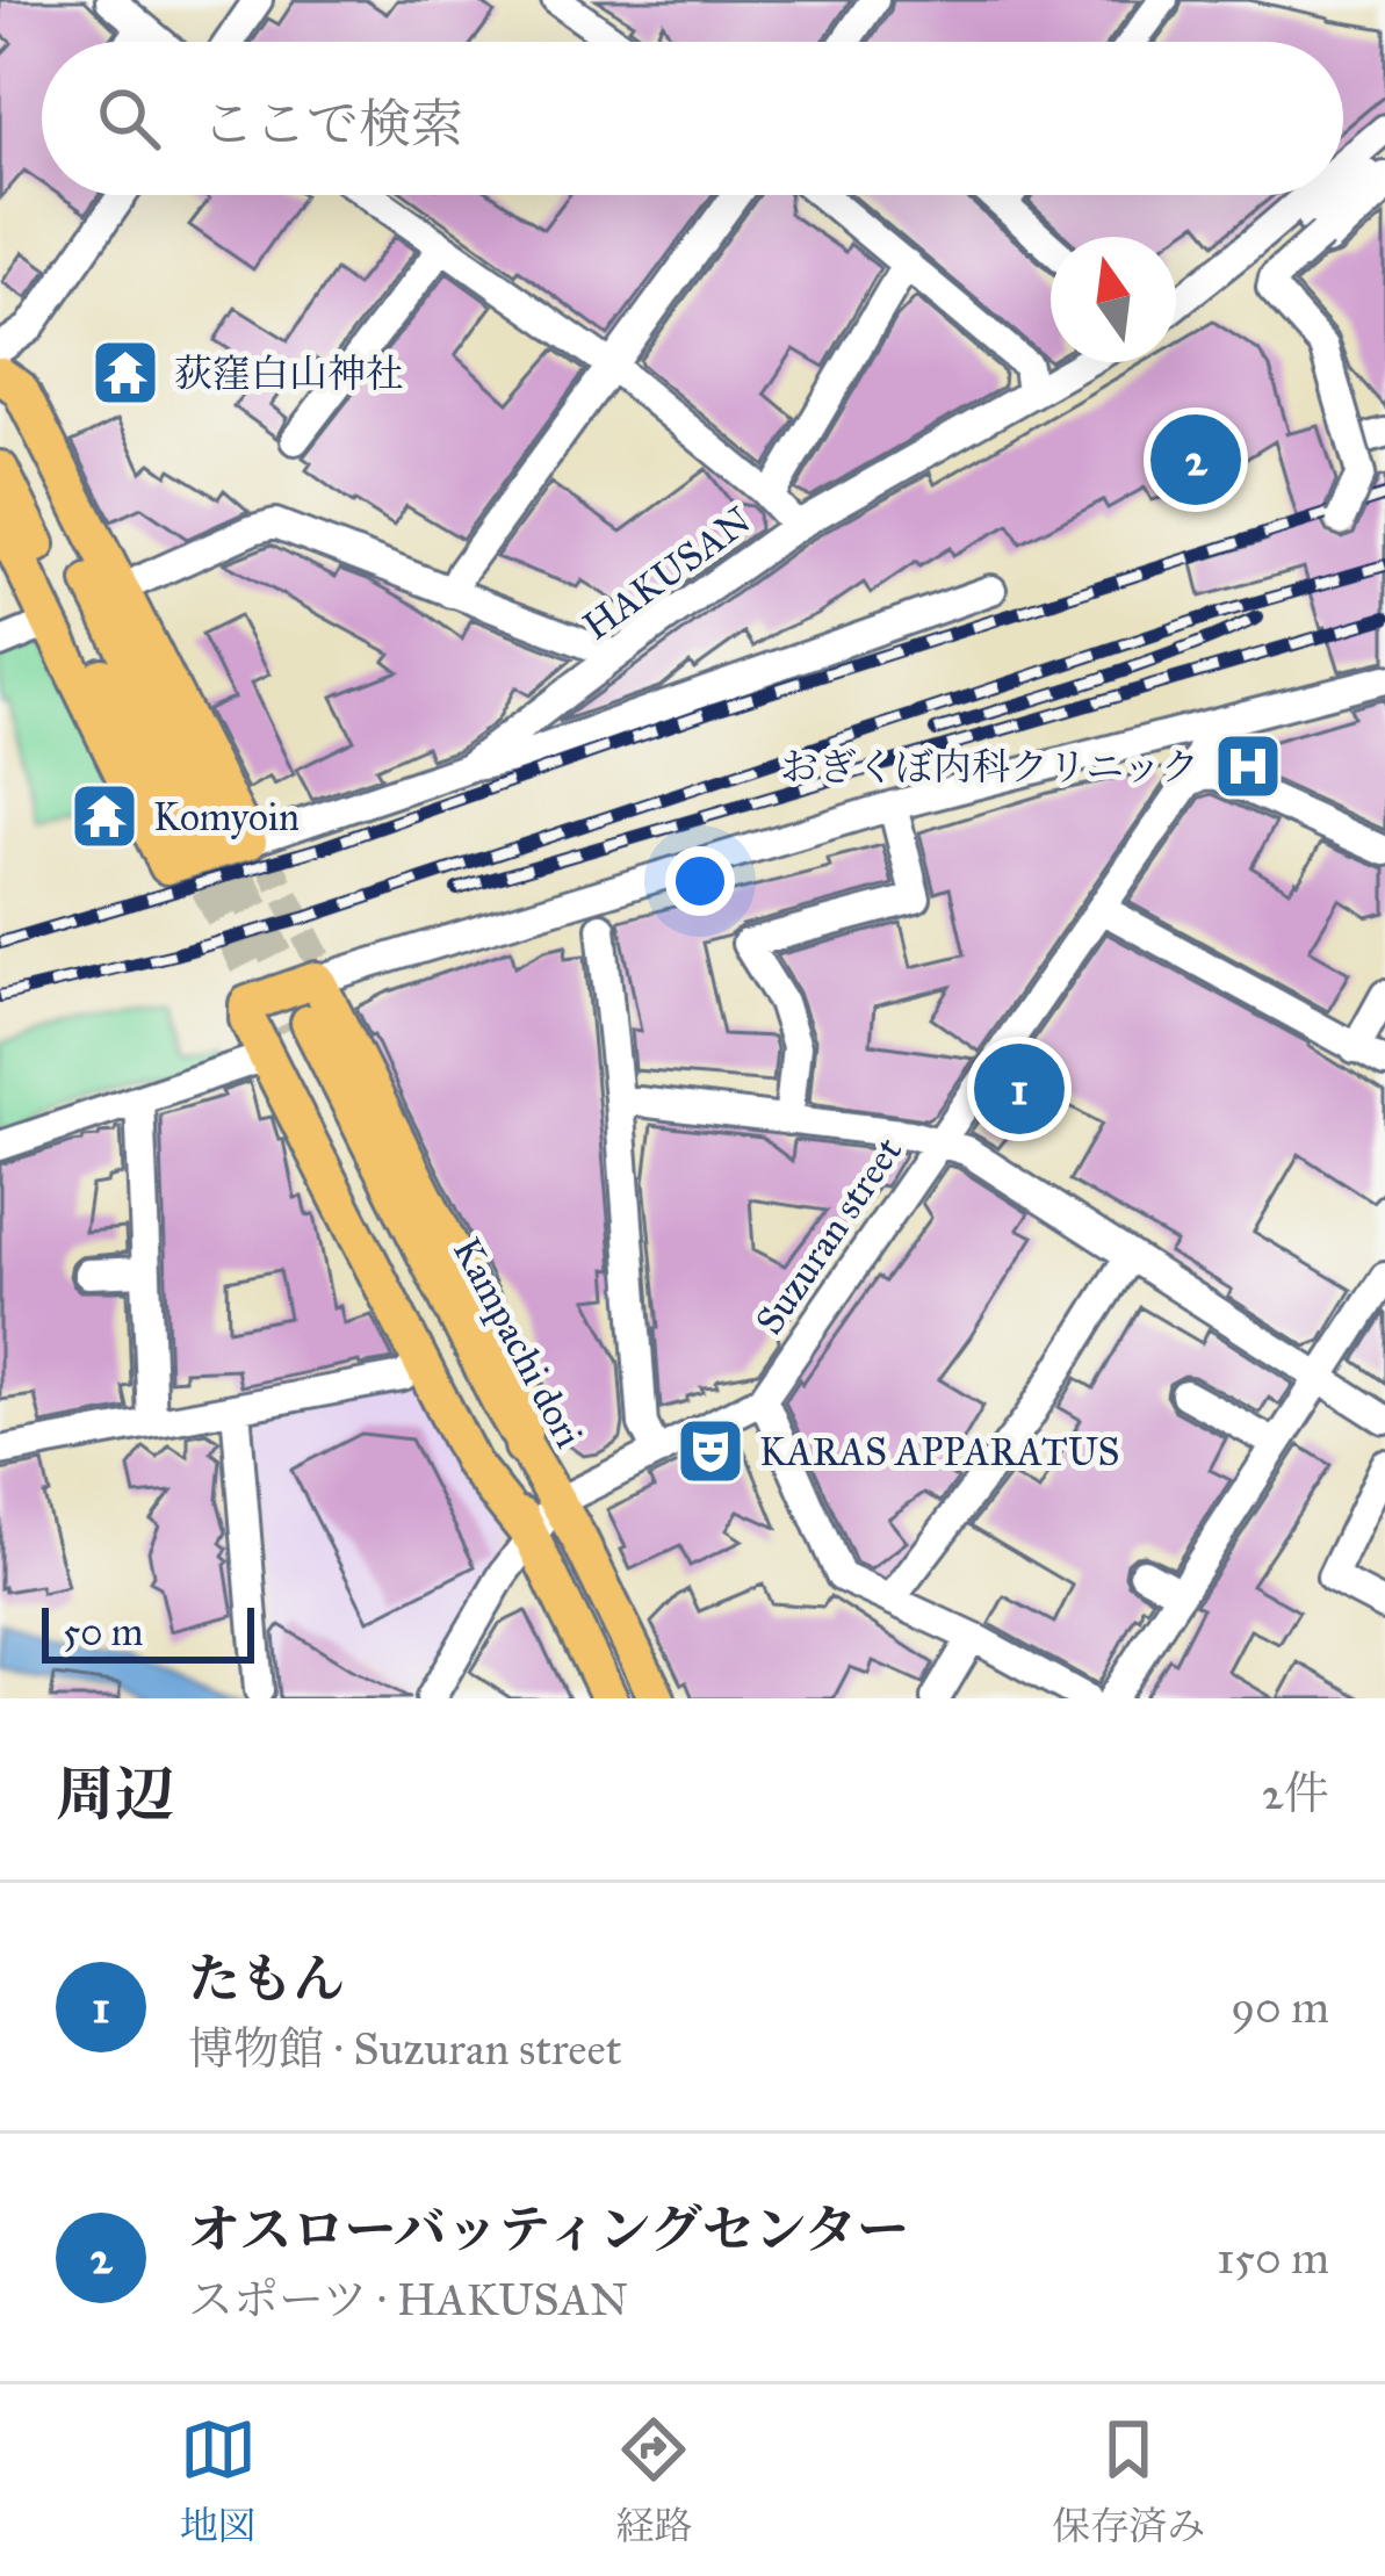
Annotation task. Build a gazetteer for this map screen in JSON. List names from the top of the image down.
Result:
{
  "streets": {
    "main road": ["Kampachi dori"],
    "street": ["HAKUSAN", "Suzuran street"]
  },
  "crossings": [
    ["Suzuran street", "Kampachi dori"]
  ],
  "places": {
    "temple": ["荻窪白山神社", "Komyoin"],
    "hospital": ["おぎくぼ内科クリニック"],
    "theatre": ["KARAS APPARATUS"]
  },
  "scale_bar": "50 m",
  "north": "top",
  "page": {
    "search": "ここで検索",
    "pins": ["2", "1"],
    "scale": "50 m",
    "heading": ["周辺", "2件"],
    "list": [
      {
        "mark": "1",
        "name": "たもん",
        "note": "博物館 · Suzuran street",
        "value": "90 m"
      },
      {
        "mark": "2",
        "name": "オスローバッティングセンター",
        "note": "スポーツ · HAKUSAN",
        "value": "150 m"
      }
    ],
    "nav": ["地図", "経路", "保存済み"]
  }
}
